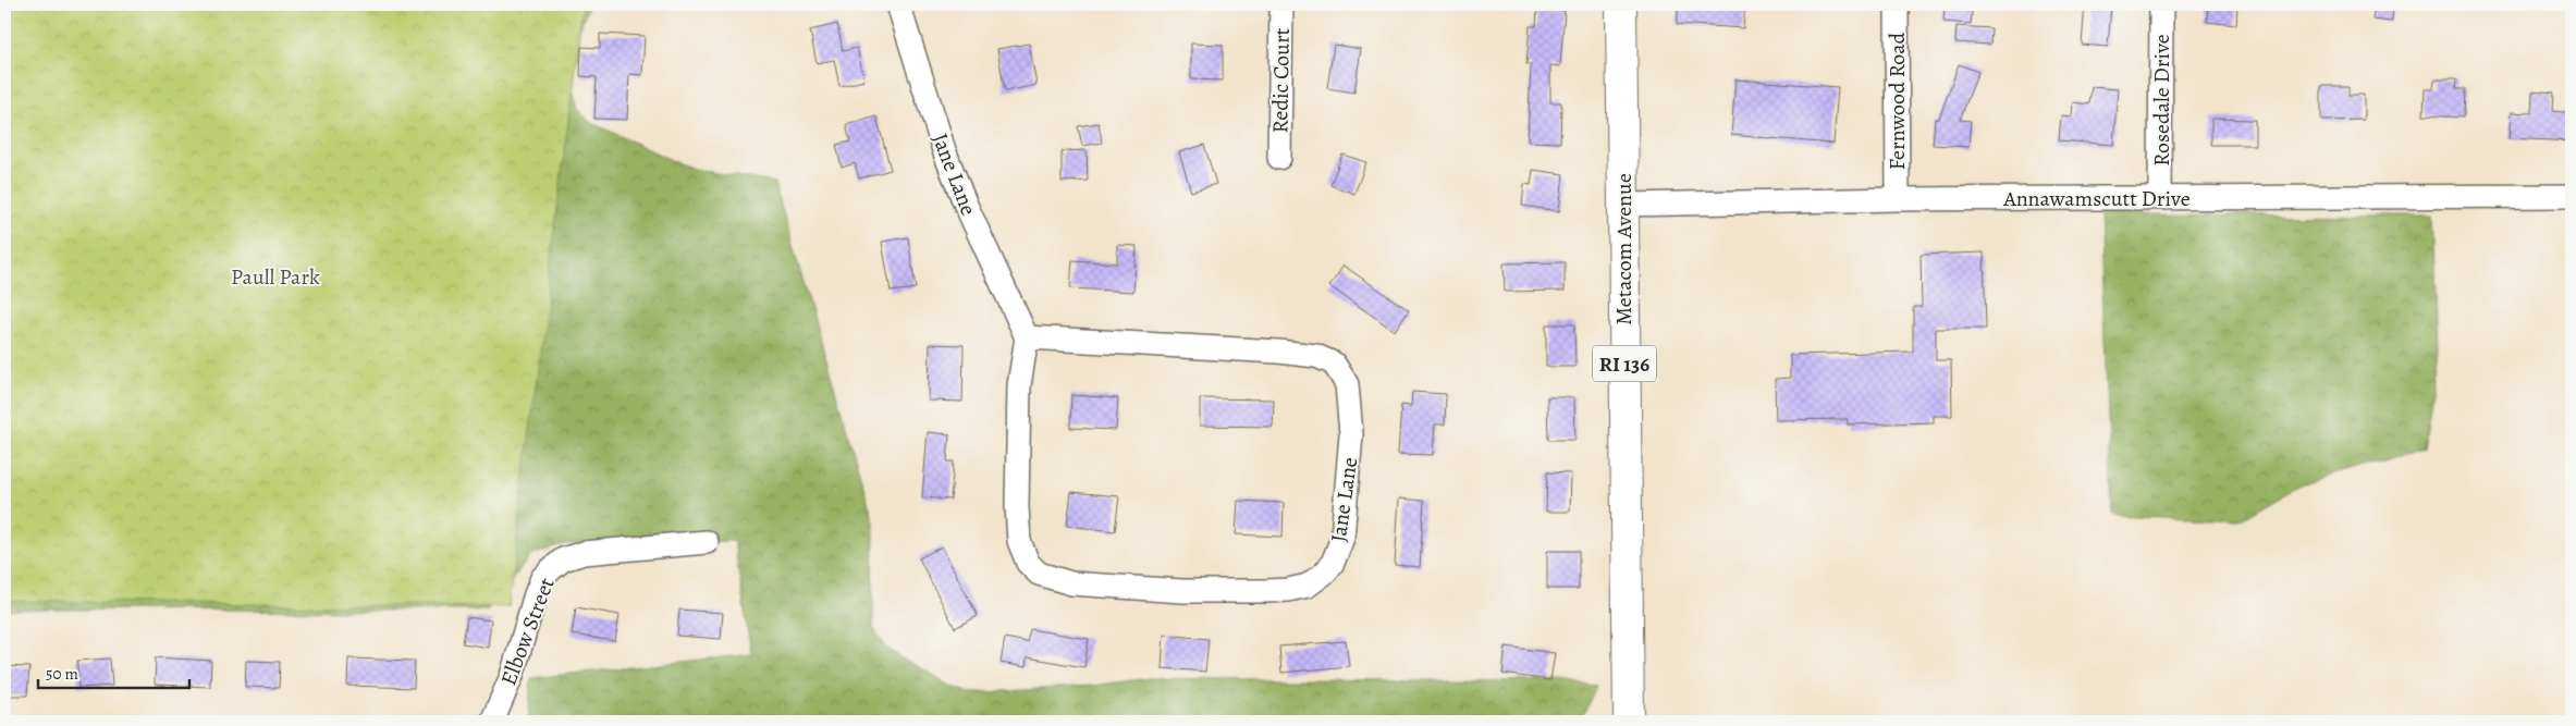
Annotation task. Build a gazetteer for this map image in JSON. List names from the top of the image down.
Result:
{
  "streets": {
    "main road": ["Metacom Avenue", "RI 136"],
    "street": [
      "Redic Court",
      "Rosedale Drive",
      "Fernwood Road",
      "Jane Lane",
      "Annawamscutt Drive",
      "Elbow Street"
    ]
  },
  "crossings": [
    ["Rosedale Drive", "Annawamscutt Drive"],
    ["Fernwood Road", "Annawamscutt Drive"],
    ["Annawamscutt Drive", "Metacom Avenue"]
  ],
  "parks": ["Paull Park"],
  "scale_bar": "50 m"
}
